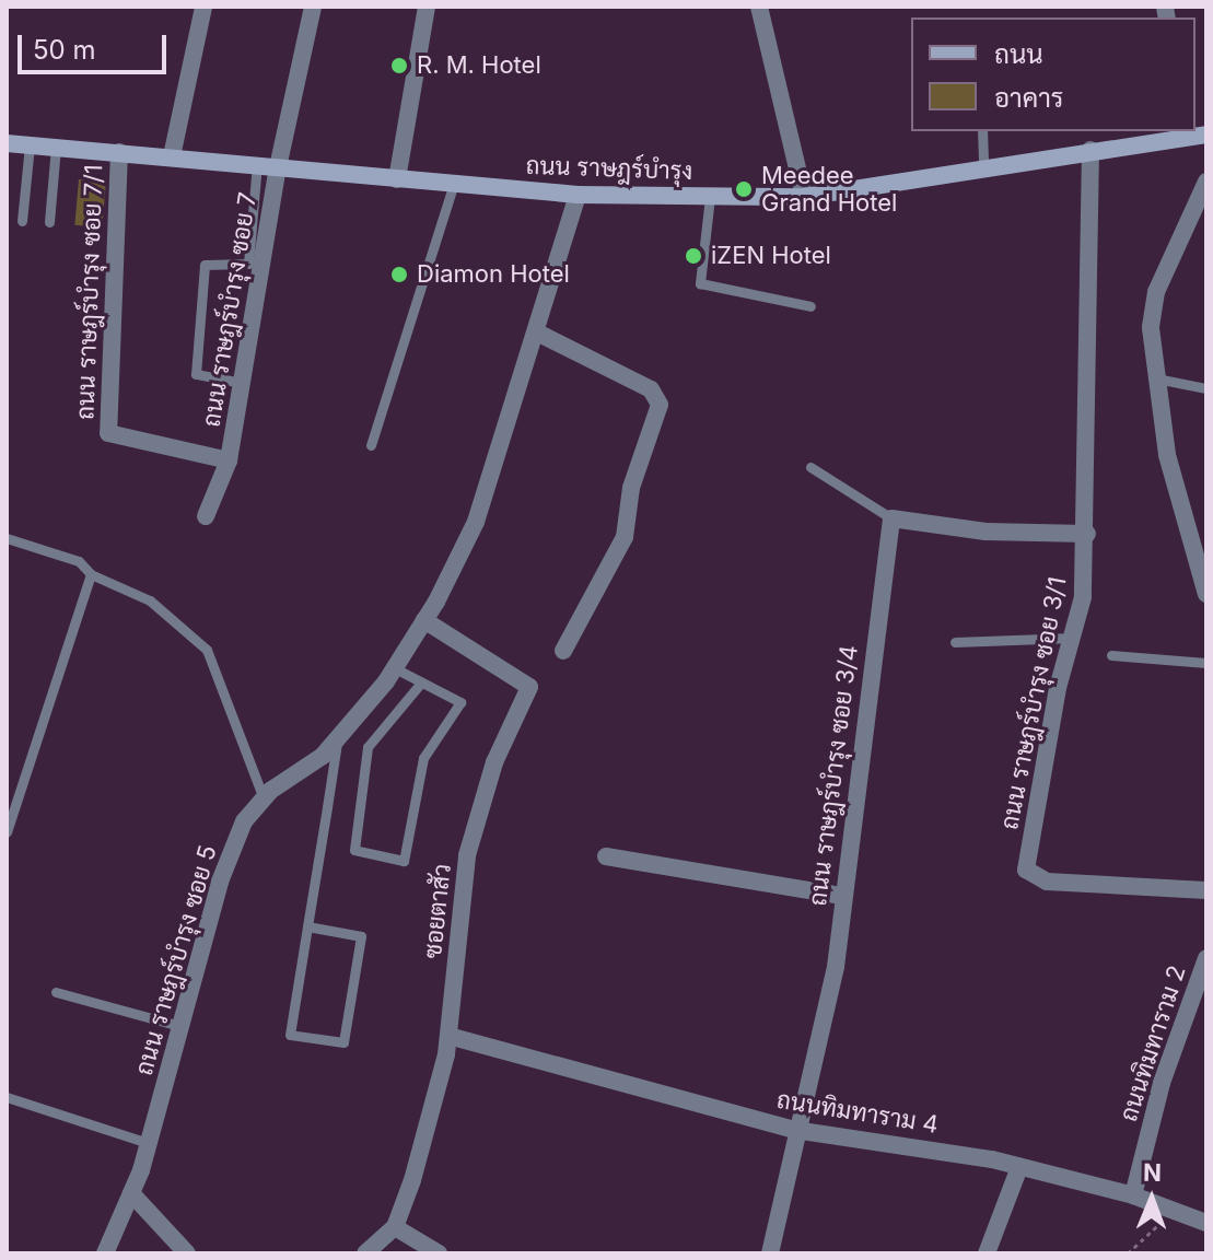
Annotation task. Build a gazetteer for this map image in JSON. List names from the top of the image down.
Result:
{
  "streets": {
    "street": [
      "ถนน ราษฎร์บำรุง",
      "ถนน ราษฎร์บำรุง ซอย 7/1",
      "ถนน ราษฎร์บำรุง ซอย 7",
      "ถนน ราษฎร์บำรุง ซอย 3/1",
      "ถนน ราษฎร์บำรุง ซอย 3/4",
      "ซอยตาสัว",
      "ถนน ราษฎร์บำรุง ซอย 5",
      "ถนนทิมทาราม 2",
      "ถนนทิมทาราม 4"
    ]
  },
  "crossings": [
    ["ถนน ราษฎร์บำรุง", "ถนน ราษฎร์บำรุง ซอย 7/1"],
    ["ถนน ราษฎร์บำรุง", "ถนน ราษฎร์บำรุง ซอย 7"],
    ["ถนน ราษฎร์บำรุง", "ถนน ราษฎร์บำรุง ซอย 3/1"],
    ["ถนน ราษฎร์บำรุง", "ถนน ราษฎร์บำรุง ซอย 5"],
    ["ถนน ราษฎร์บำรุง ซอย 7/1", "ถนน ราษฎร์บำรุง ซอย 7"],
    ["ถนน ราษฎร์บำรุง ซอย 3/4", "ถนนทิมทาราม 4"],
    ["ซอยตาสัว", "ถนน ราษฎร์บำรุง ซอย 5"],
    ["ซอยตาสัว", "ถนนทิมทาราม 4"],
    ["ถนนทิมทาราม 2", "ถนนทิมทาราม 4"]
  ],
  "places": [
    "R. M. Hotel",
    "Meedee Grand Hotel",
    "iZEN Hotel",
    "Diamon Hotel"
  ],
  "legend": ["ถนน", "อาคาร"],
  "scale_bar": "50 m",
  "north": "top"
}
